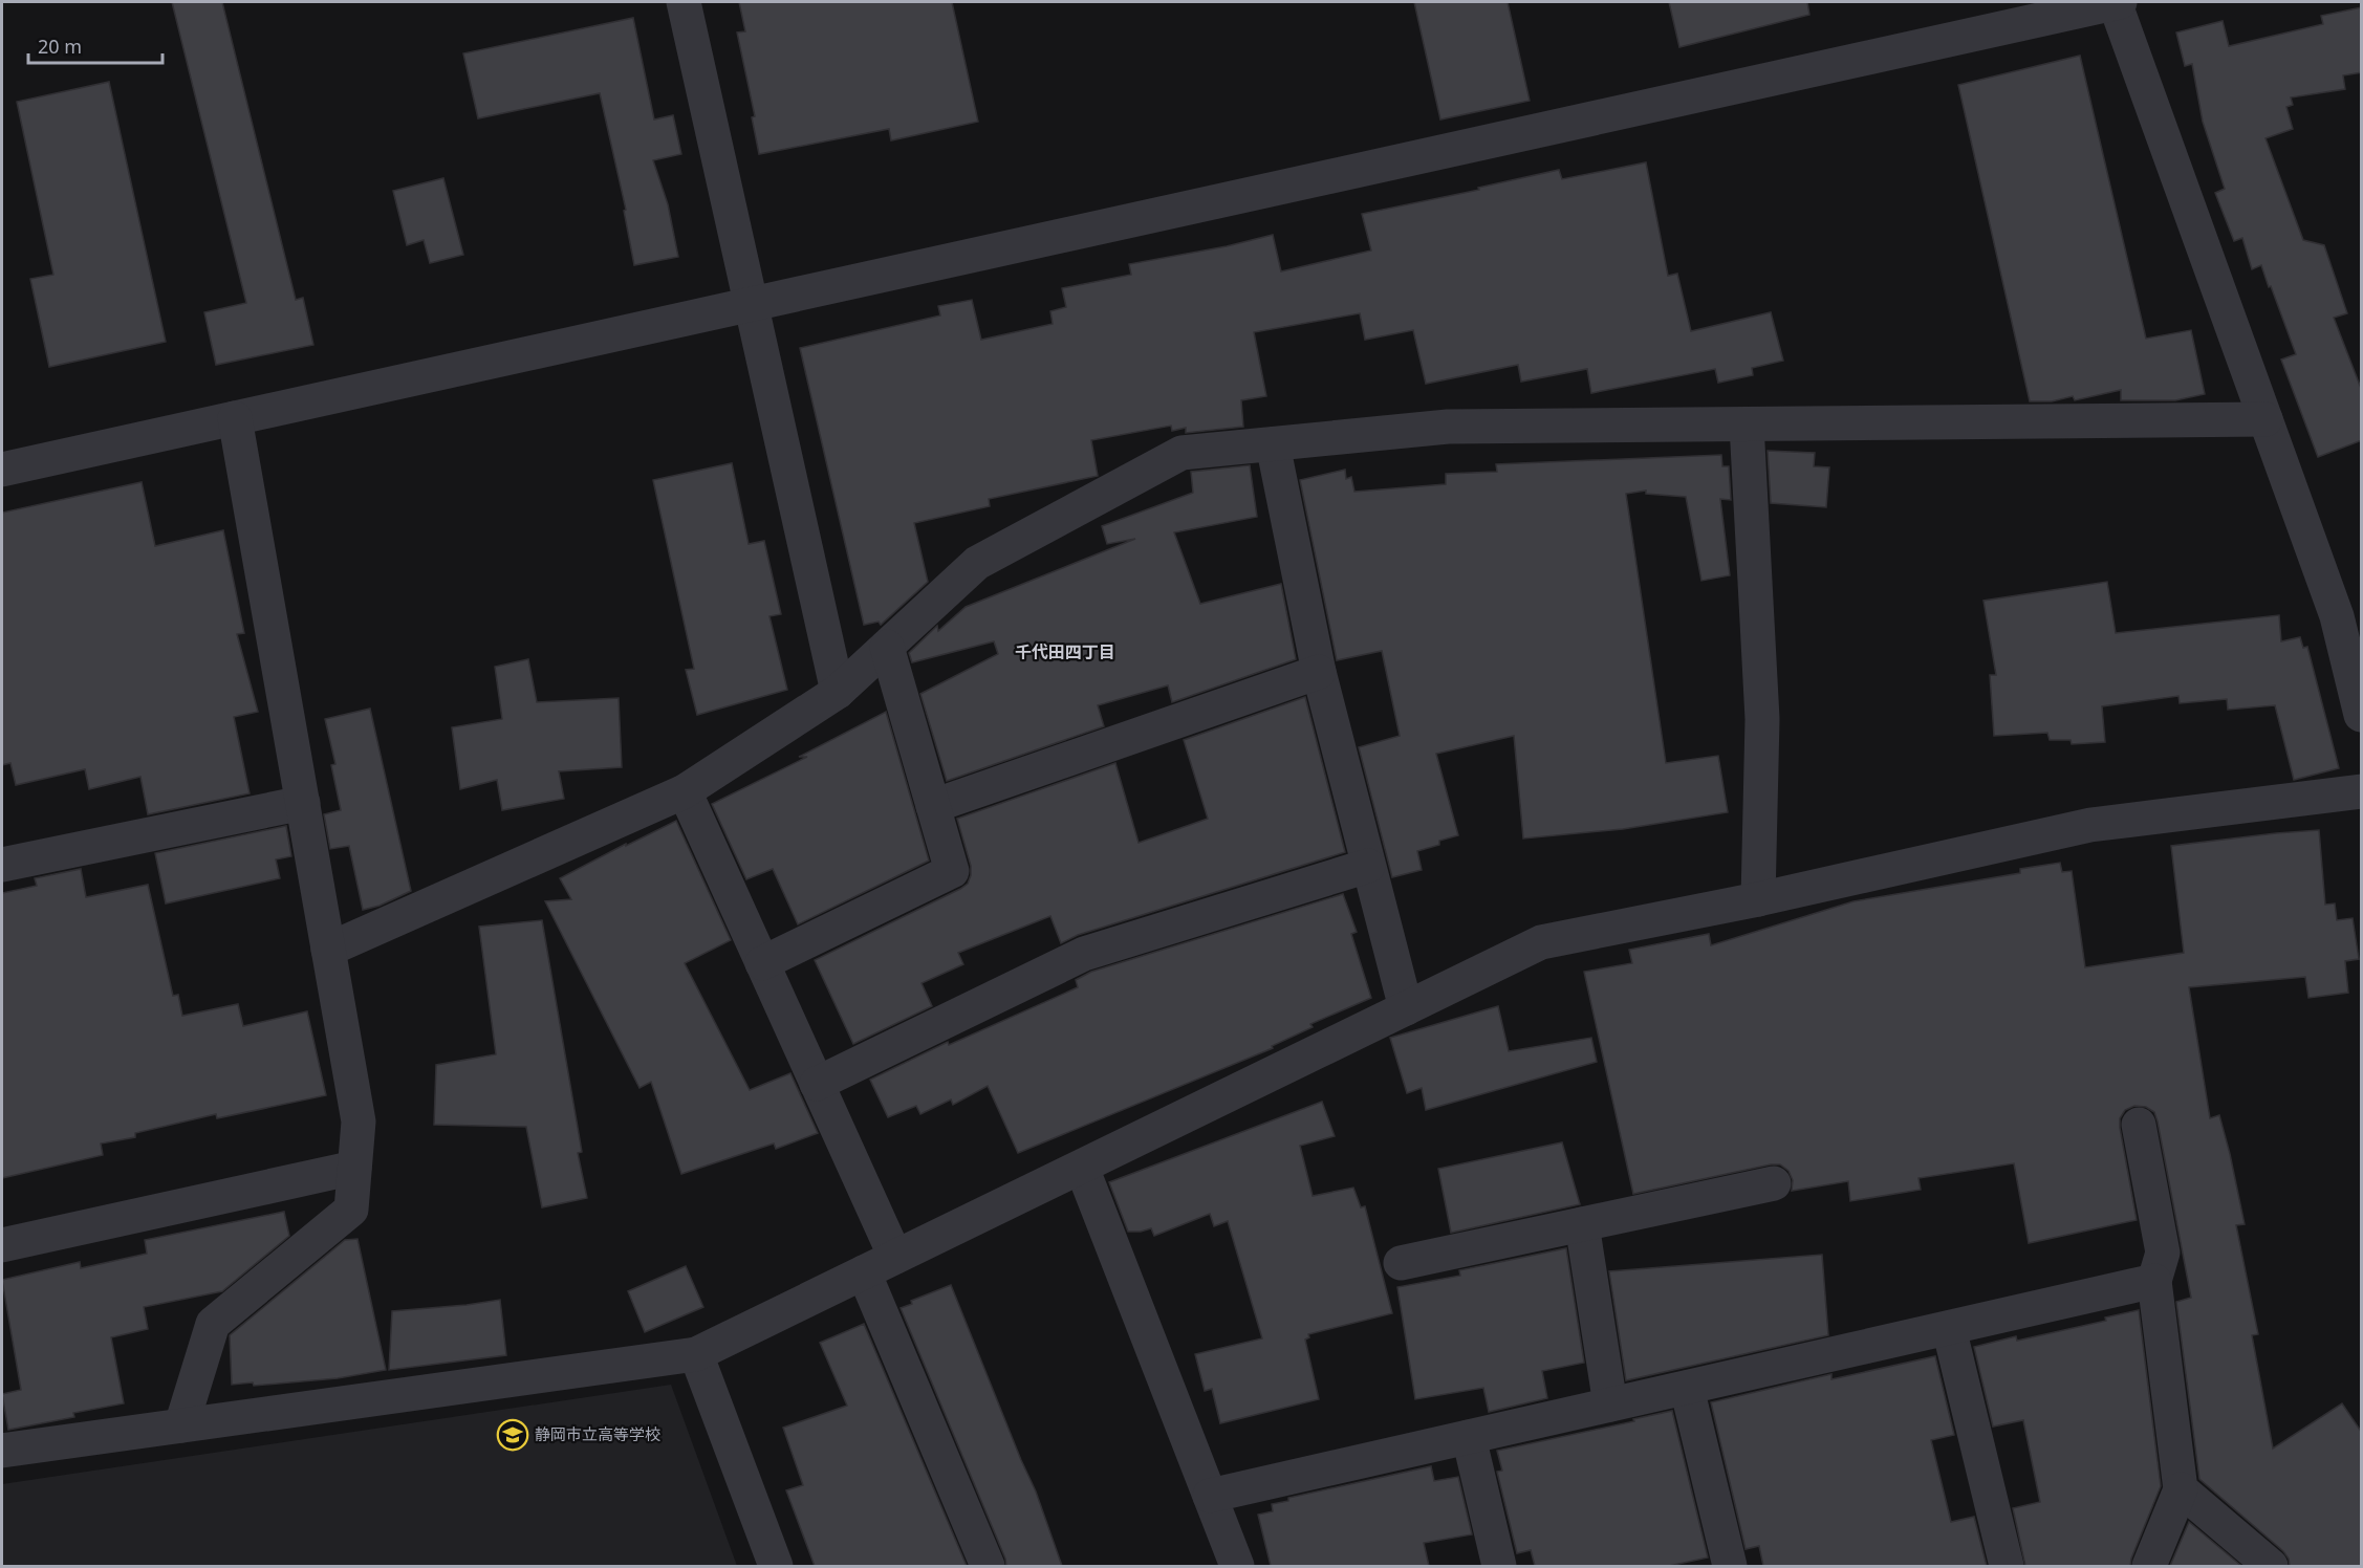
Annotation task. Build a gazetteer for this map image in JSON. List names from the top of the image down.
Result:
{
  "districts": ["千代田四丁目"],
  "places": {
    "school or university": ["静岡市立高等学校"]
  },
  "scale_bar": "20 m"
}
